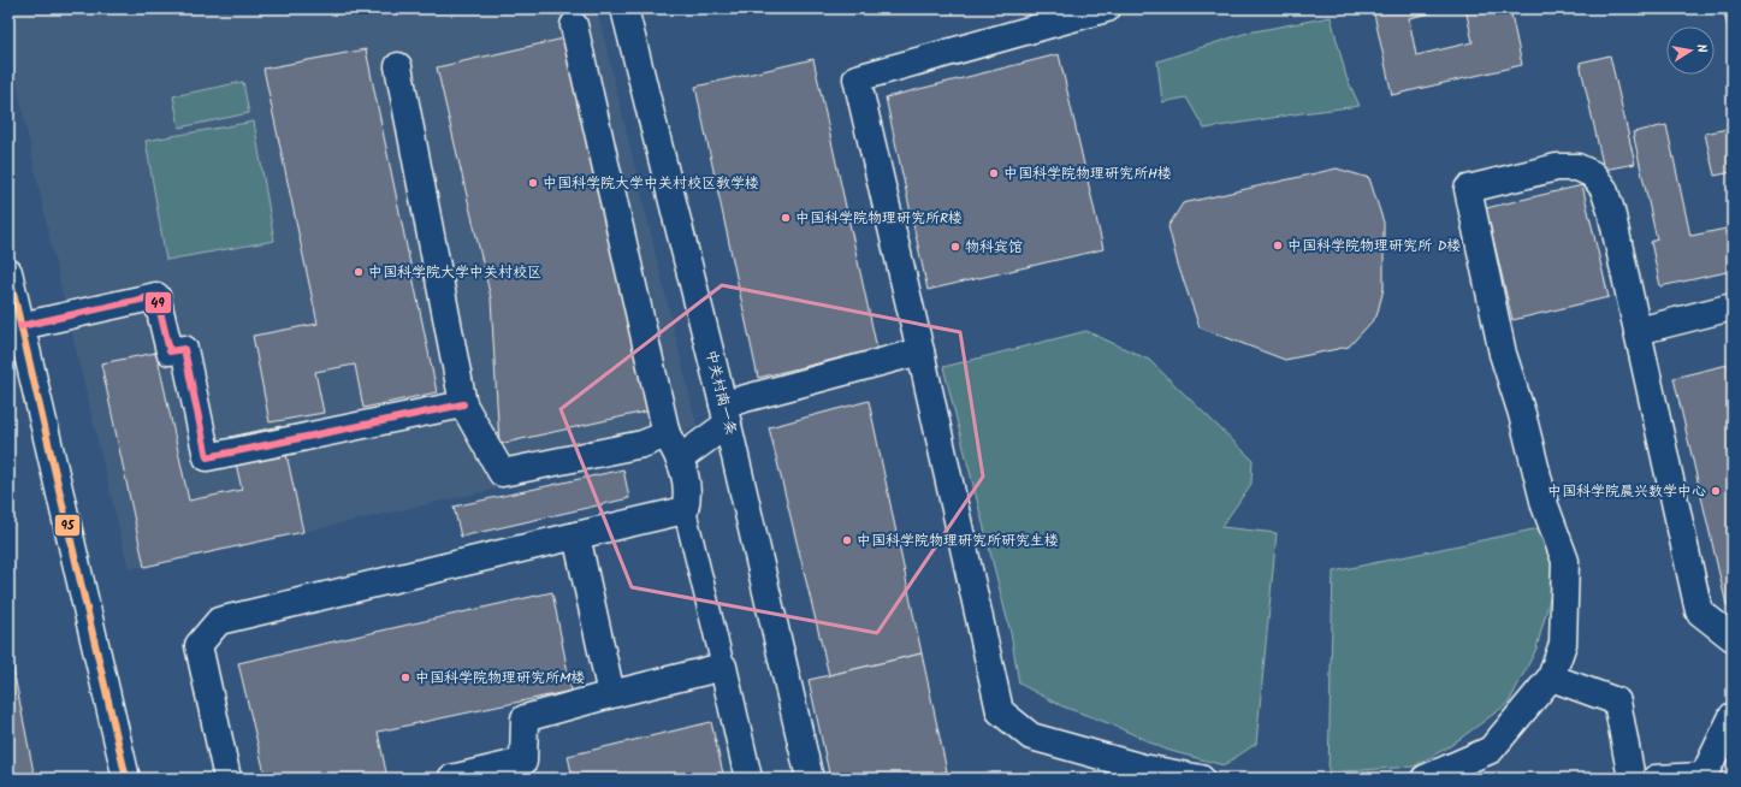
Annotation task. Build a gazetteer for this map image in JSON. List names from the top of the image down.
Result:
{
  "streets": {
    "street": ["中关村南一条"]
  },
  "places": [
    "中国科学院物理研究所H楼",
    "中国科学院大学中关村校区教学楼",
    "中国科学院物理研究所R楼",
    "中国科学院物理研究所 D楼",
    "物科宾馆",
    "中国科学院大学中关村校区",
    "中国科学院晨兴数学中心",
    "中国科学院物理研究所研究生楼",
    "中国科学院物理研究所M楼"
  ],
  "lines": ["transit line 95", "transit line 49"],
  "north": "right"
}
